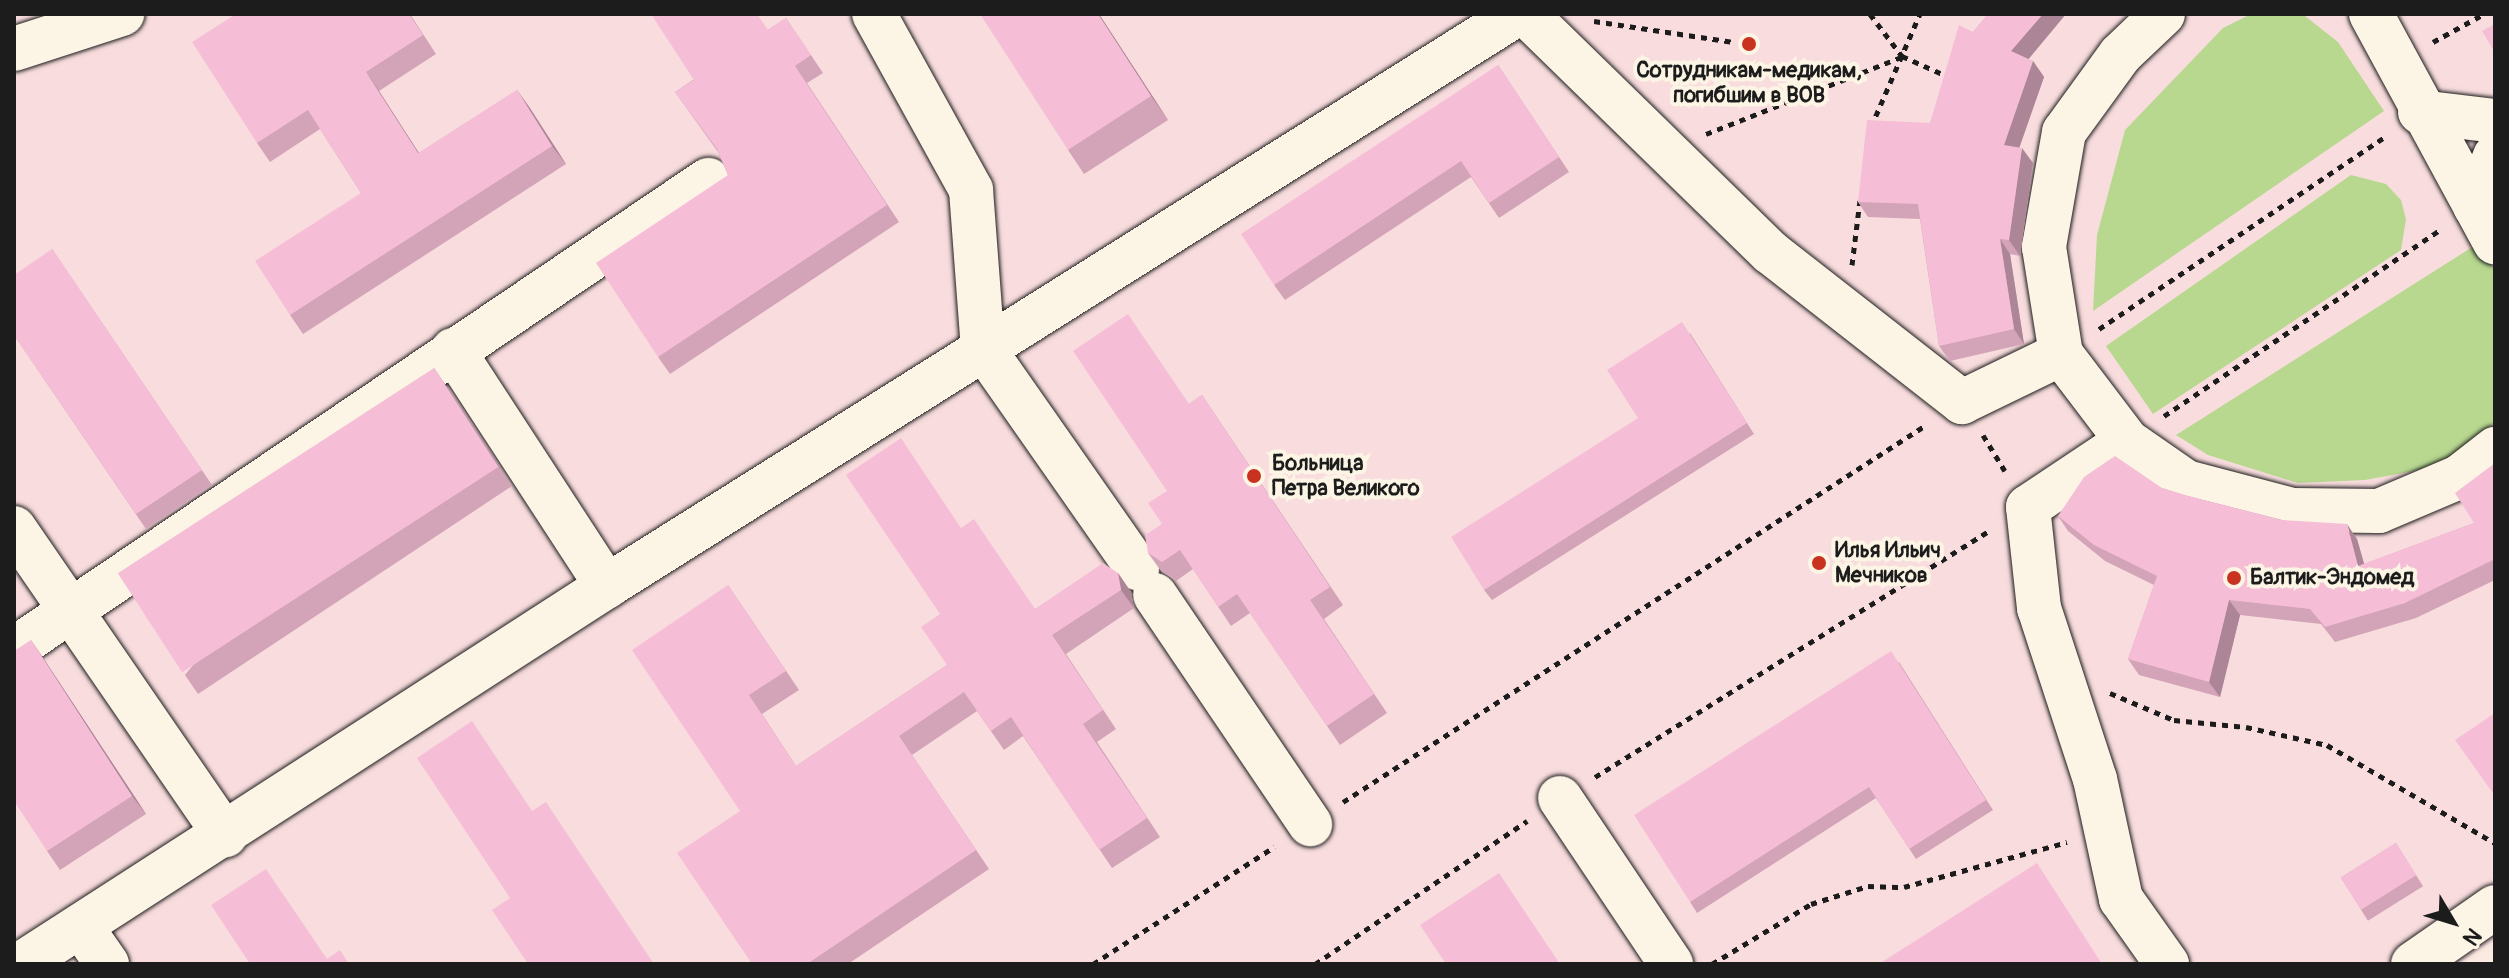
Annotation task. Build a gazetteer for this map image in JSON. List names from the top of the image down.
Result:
{
  "places": [
    "Сотрудникам-медикам, погибшим в ВОВ",
    "Больница Петра Великого",
    "Илья Ильич Мечников",
    "Балтик-Эндомед"
  ],
  "north": "bottom right"
}
